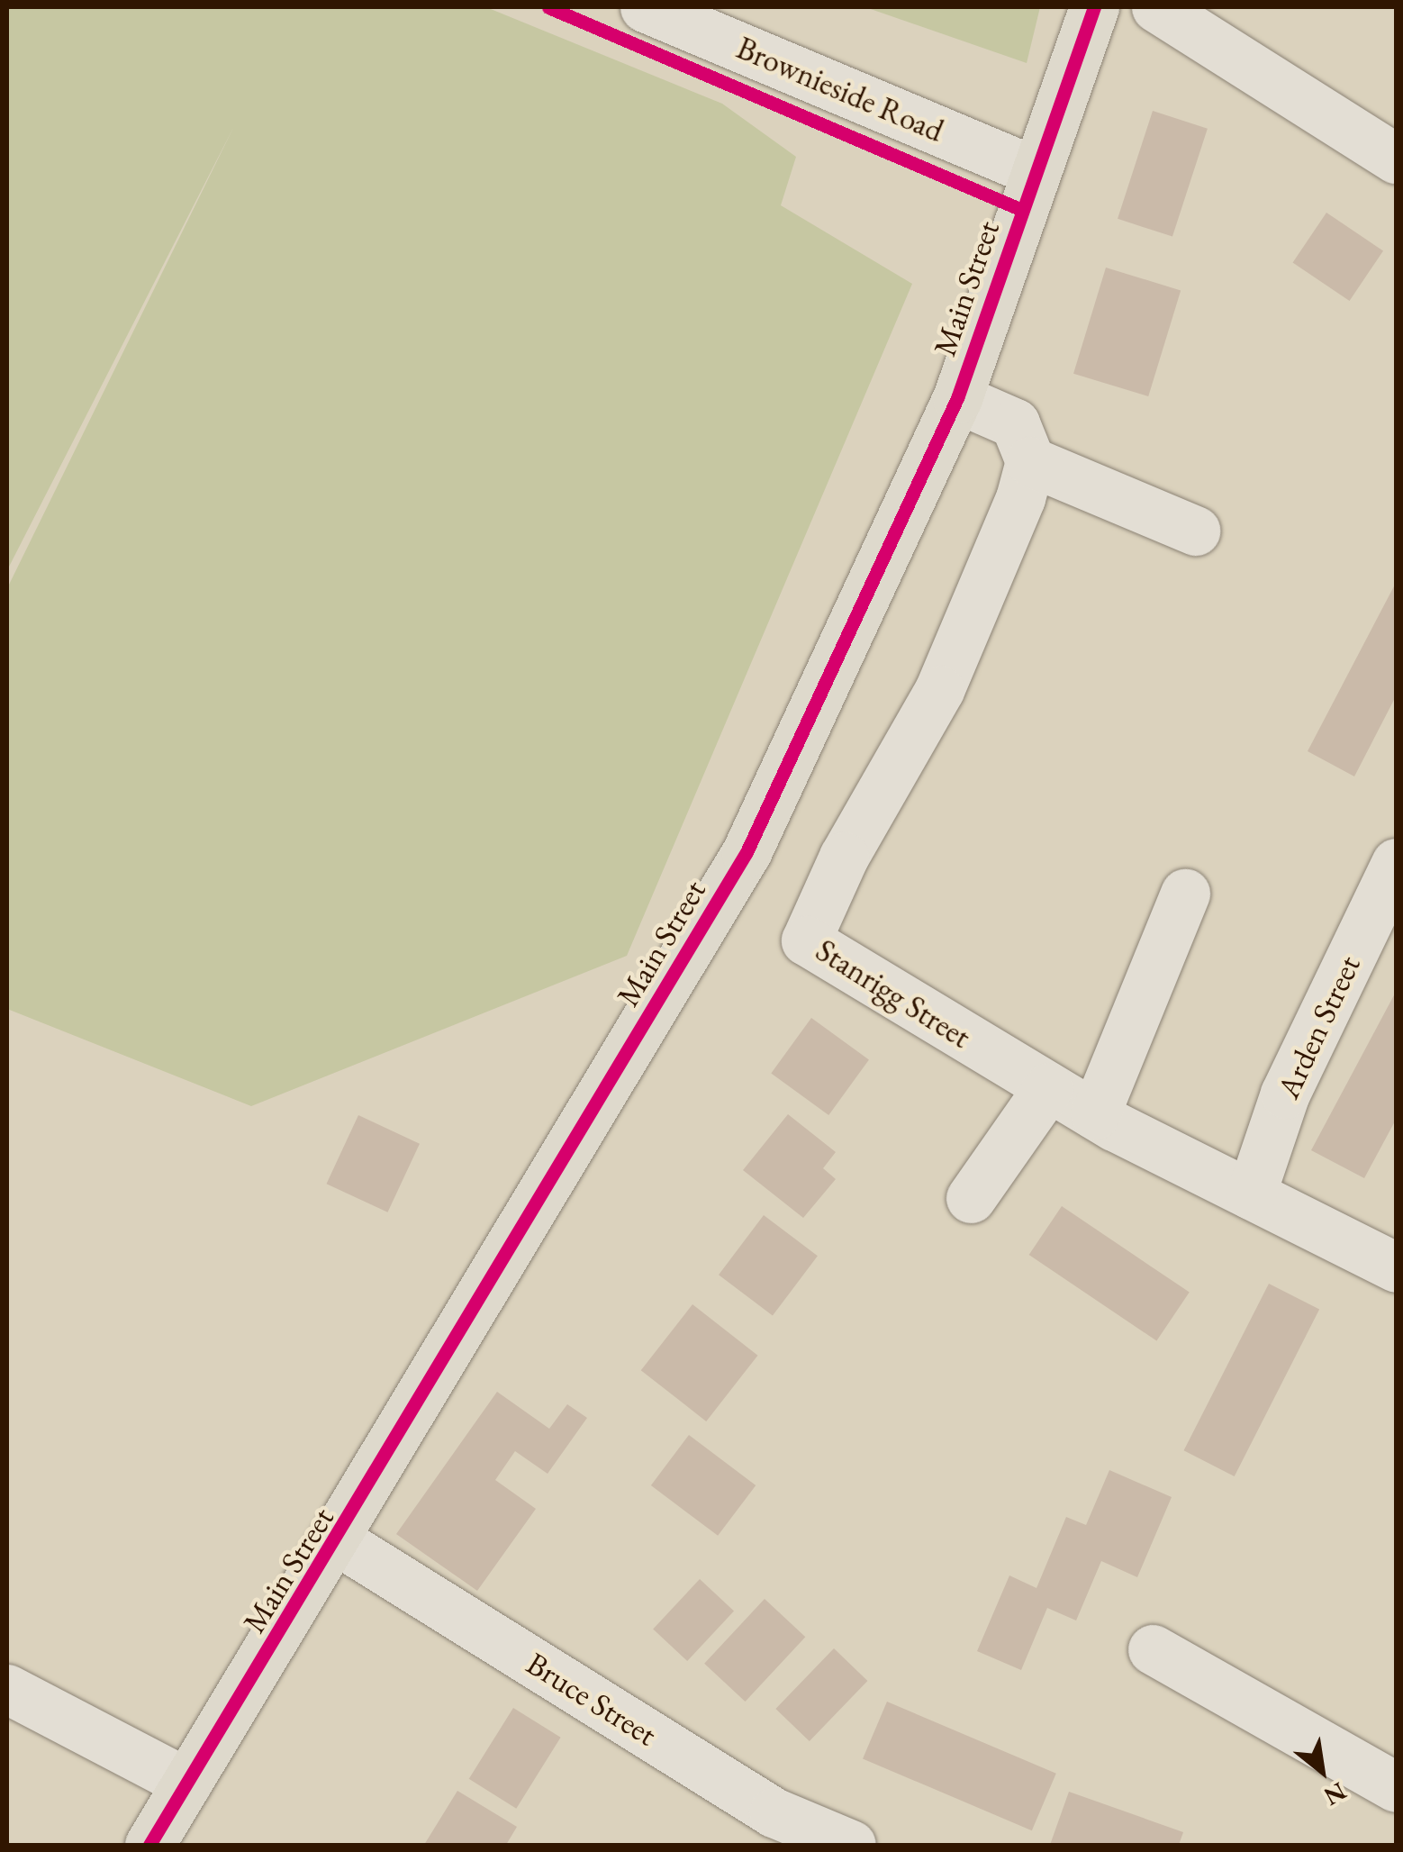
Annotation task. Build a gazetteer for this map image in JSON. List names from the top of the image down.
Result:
{
  "streets": {
    "main road": ["Main Street"],
    "street": [
      "Brownieside Road",
      "Stanrigg Street",
      "Arden Street",
      "Bruce Street"
    ]
  },
  "crossings": [
    ["Brownieside Road", "Main Street"],
    ["Main Street", "Bruce Street"],
    ["Stanrigg Street", "Arden Street"]
  ],
  "north": "bottom right"
}
